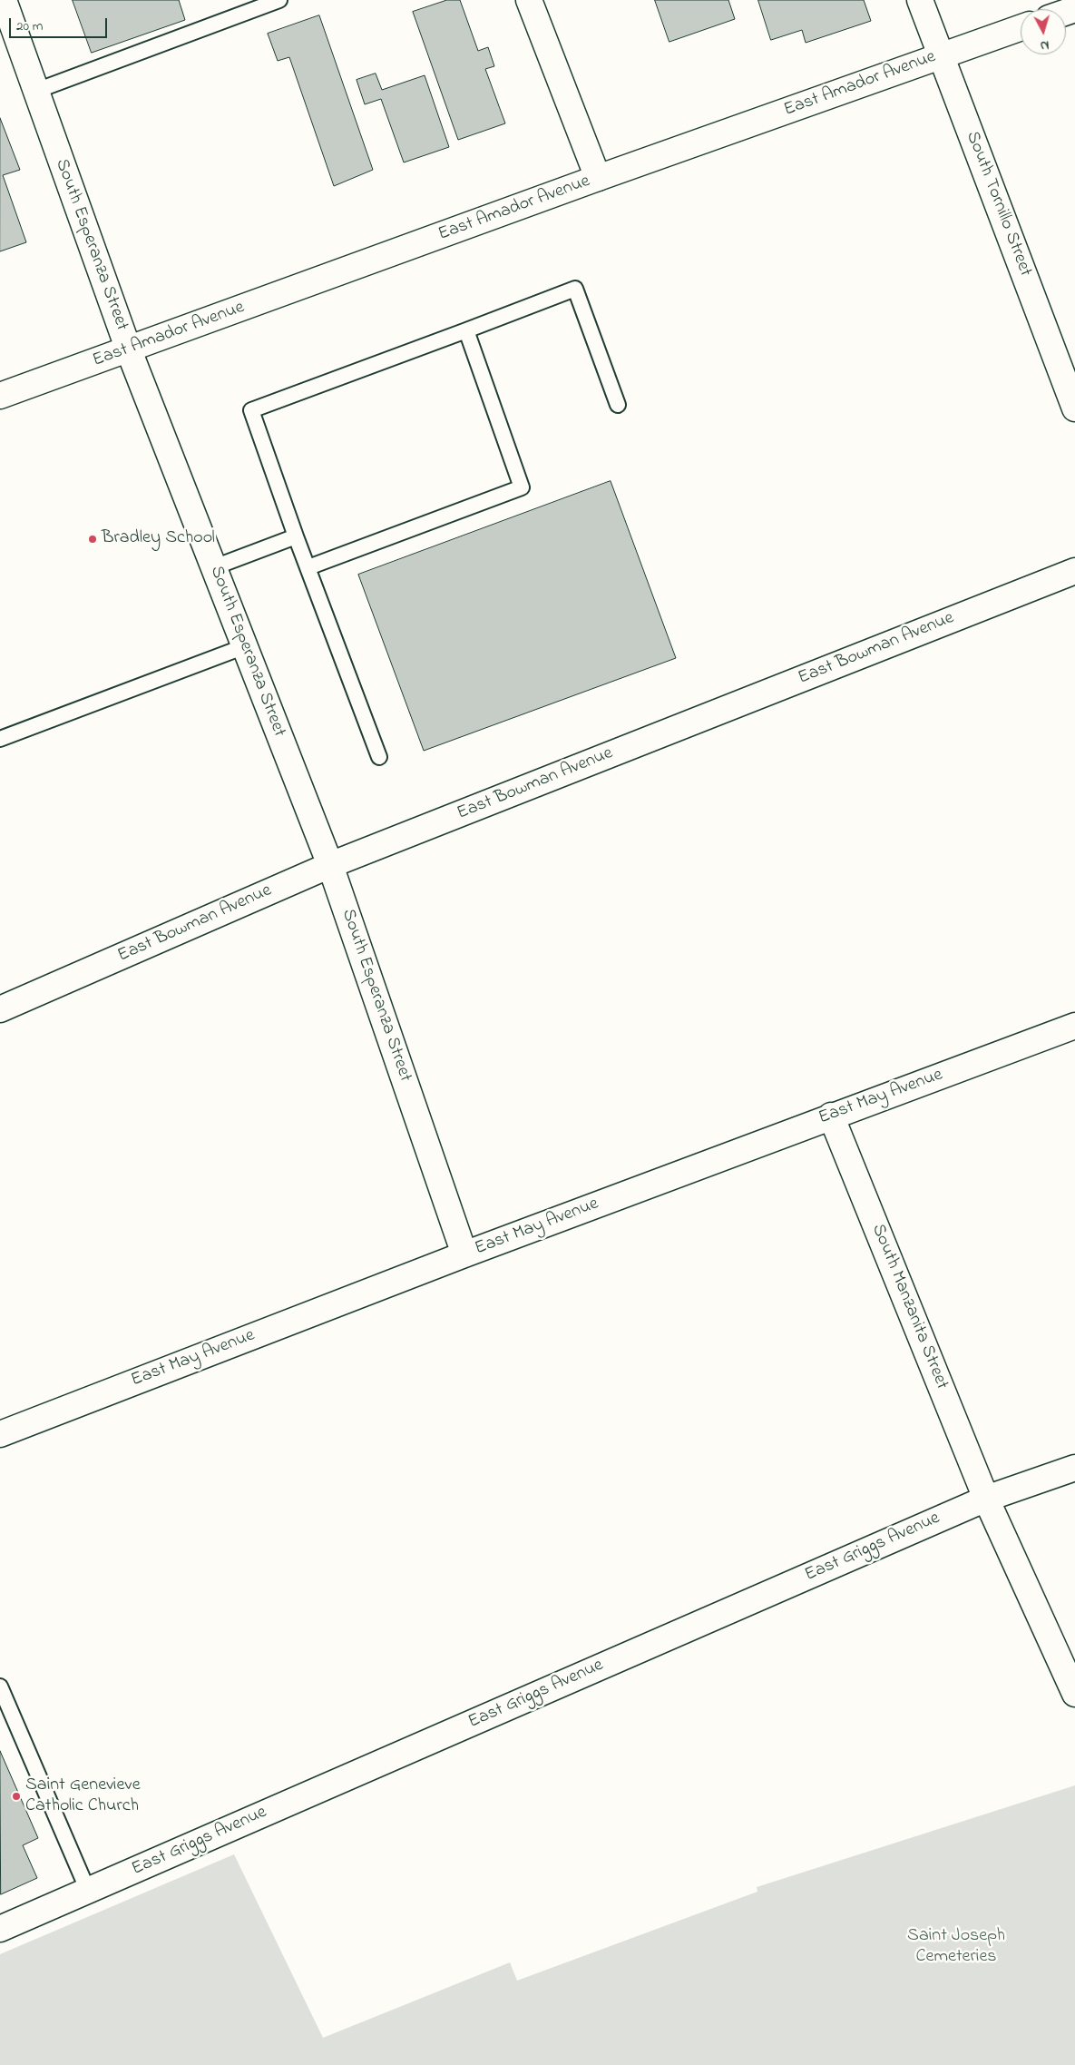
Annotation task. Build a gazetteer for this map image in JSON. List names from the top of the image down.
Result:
{
  "streets": {
    "street": [
      "East Amador Avenue",
      "South Tornillo Street",
      "South Esperanza Street",
      "East Bowman Avenue",
      "East May Avenue",
      "South Manzanita Street",
      "East Griggs Avenue"
    ]
  },
  "crossings": [
    ["East Amador Avenue", "South Tornillo Street"],
    ["East Amador Avenue", "South Esperanza Street"],
    ["South Esperanza Street", "East Bowman Avenue"],
    ["South Esperanza Street", "East May Avenue"],
    ["East May Avenue", "South Manzanita Street"],
    ["South Manzanita Street", "East Griggs Avenue"]
  ],
  "parks": ["Saint Joseph Cemeteries"],
  "places": ["Bradley School", "Saint Genevieve Catholic Church"],
  "scale_bar": "20 m",
  "north": "bottom"
}
